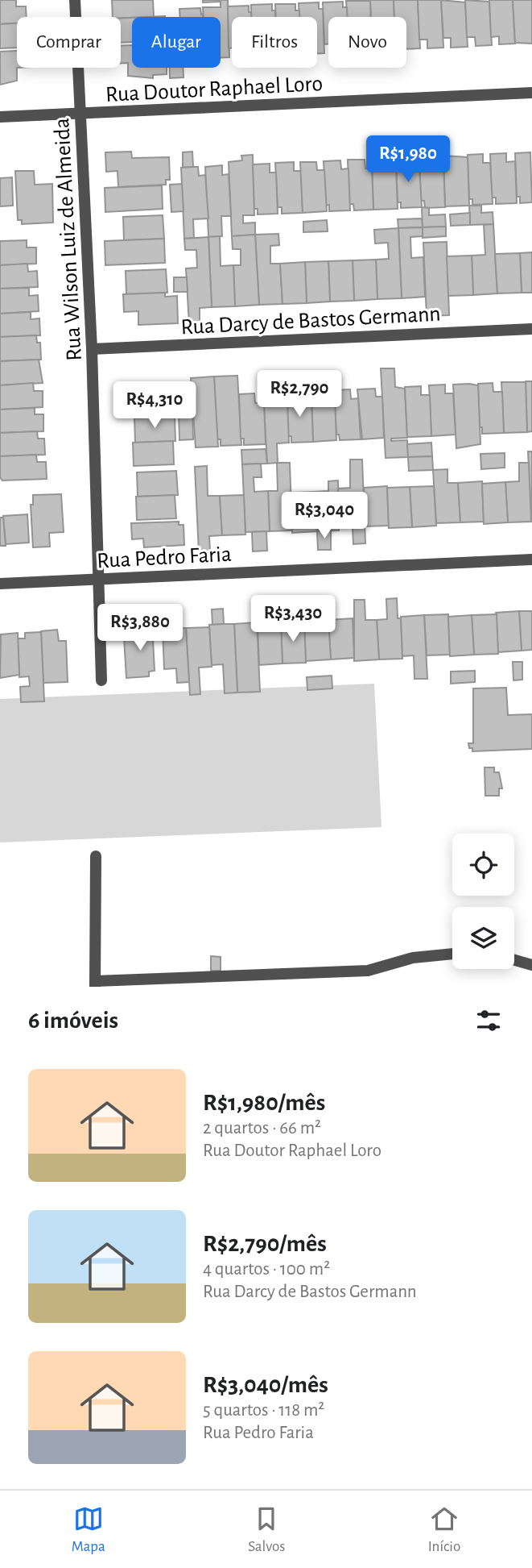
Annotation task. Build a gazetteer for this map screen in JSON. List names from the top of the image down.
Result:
{
  "streets": {
    "street": [
      "Rua Doutor Raphael Loro",
      "Rua Wilson Luiz de Almeida",
      "Rua Darcy de Bastos Germann",
      "Rua Pedro Faria"
    ]
  },
  "crossings": [
    ["Rua Doutor Raphael Loro", "Rua Wilson Luiz de Almeida"],
    ["Rua Wilson Luiz de Almeida", "Rua Darcy de Bastos Germann"],
    ["Rua Wilson Luiz de Almeida", "Rua Pedro Faria"]
  ],
  "page": {
    "chip": [
      "Comprar",
      "Alugar",
      "Filtros",
      "Novo"
    ],
    "price": [
      "R$1,980",
      "R$2,790",
      "R$4,310",
      "R$3,040",
      "R$3,430",
      "R$3,880"
    ],
    "heading": "6 imóveis",
    "list": [
      {
        "name": "R$1,980/mês",
        "note": "2 quartos · 66 m² · Rua Doutor Raphael Loro"
      },
      {
        "name": "R$2,790/mês",
        "note": "4 quartos · 100 m² · Rua Darcy de Bastos Germann"
      },
      {
        "name": "R$3,040/mês",
        "note": "5 quartos · 118 m² · Rua Pedro Faria"
      }
    ],
    "tabs": ["Mapa", "Salvos", "Início"]
  }
}
